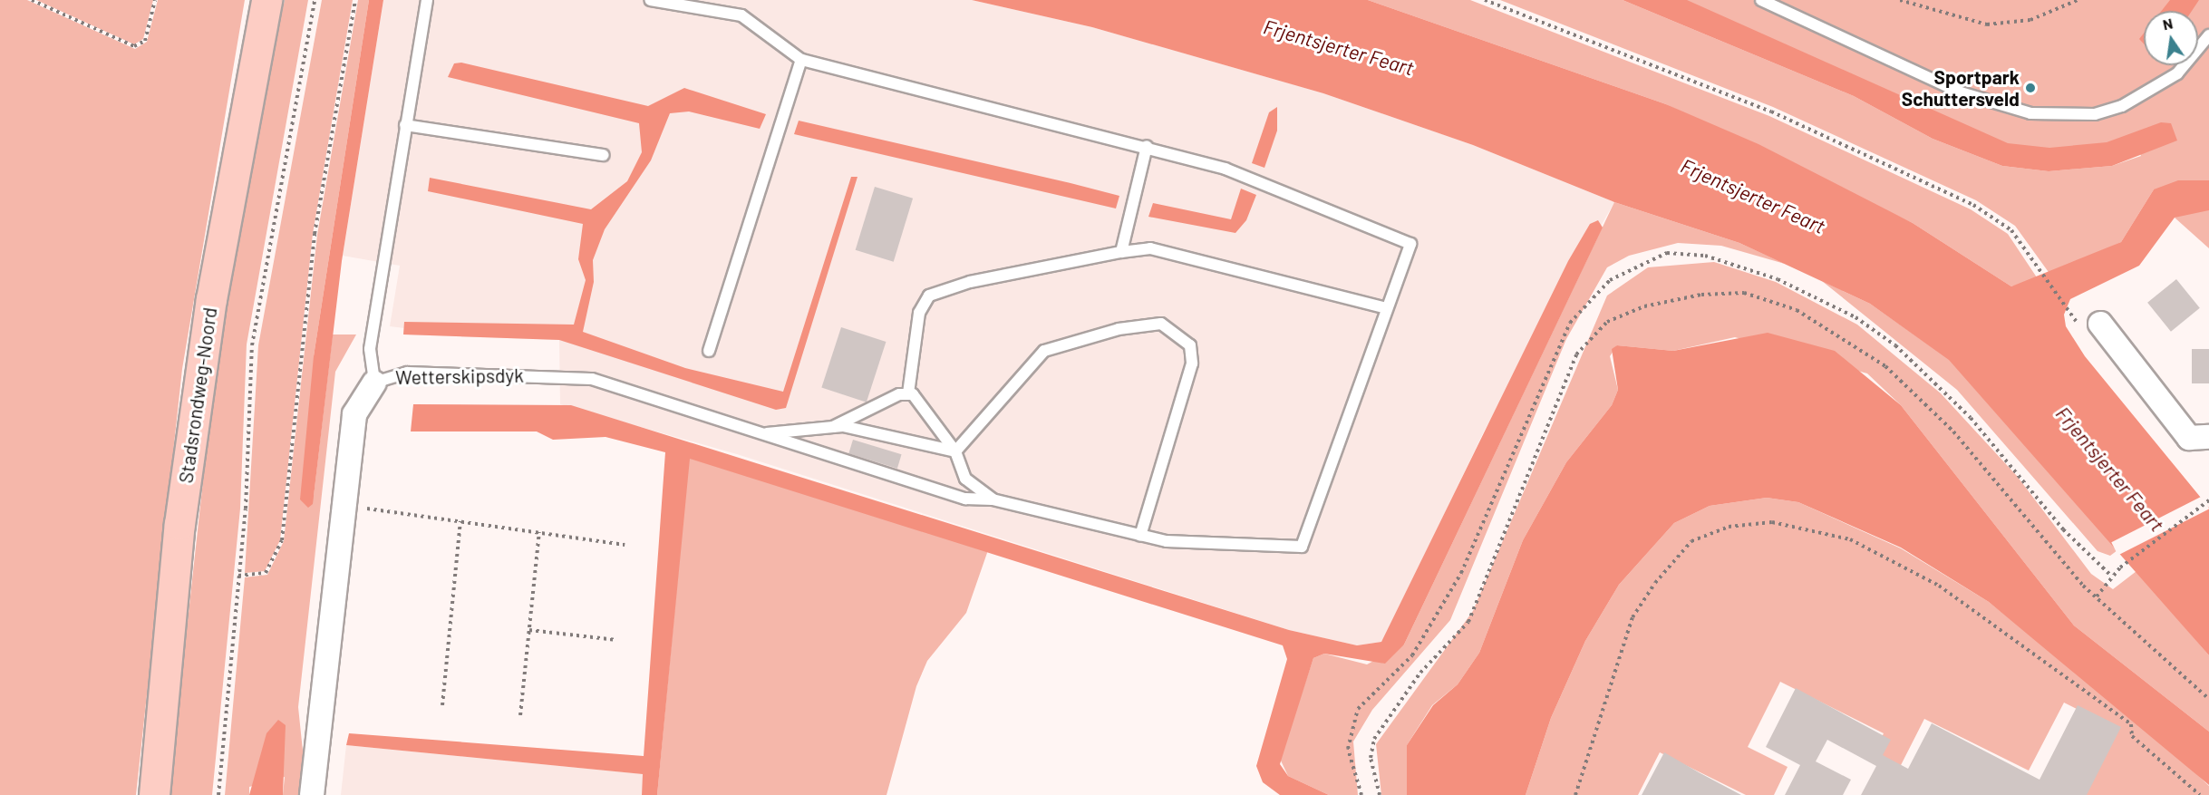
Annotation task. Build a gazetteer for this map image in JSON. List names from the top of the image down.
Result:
{
  "streets": {
    "main road": ["Stadsrondweg-Noord"],
    "street": ["Wetterskipsdyk"]
  },
  "water": ["Frjentsjerter Feart"],
  "places": ["Sportpark Schuttersveld"],
  "north": "top"
}
